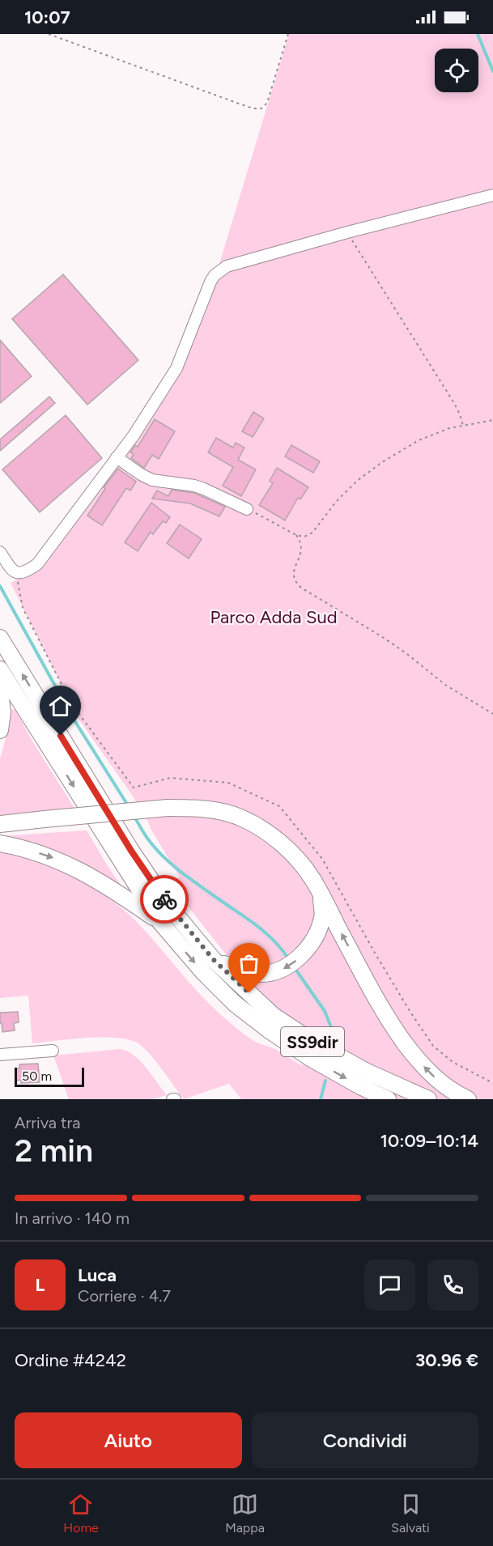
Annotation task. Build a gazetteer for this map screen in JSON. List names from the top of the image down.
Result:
{
  "streets": {
    "highway": ["SS9dir"]
  },
  "parks": ["Parco Adda Sud"],
  "scale_bar": "50 m",
  "page": {
    "status": "10:07",
    "scale": "50 m",
    "heading": ["2 min", "Arriva tra", "10:09–10:14"],
    "panel": [
      "Luca",
      "Corriere · 4.7",
      "Ordine #4242",
      "30.96 €"
    ],
    "bar": "In arrivo · 140 m",
    "round": "L",
    "buttons": ["Aiuto", "Condividi"],
    "tabs": ["Home", "Mappa", "Salvati"]
  }
}
